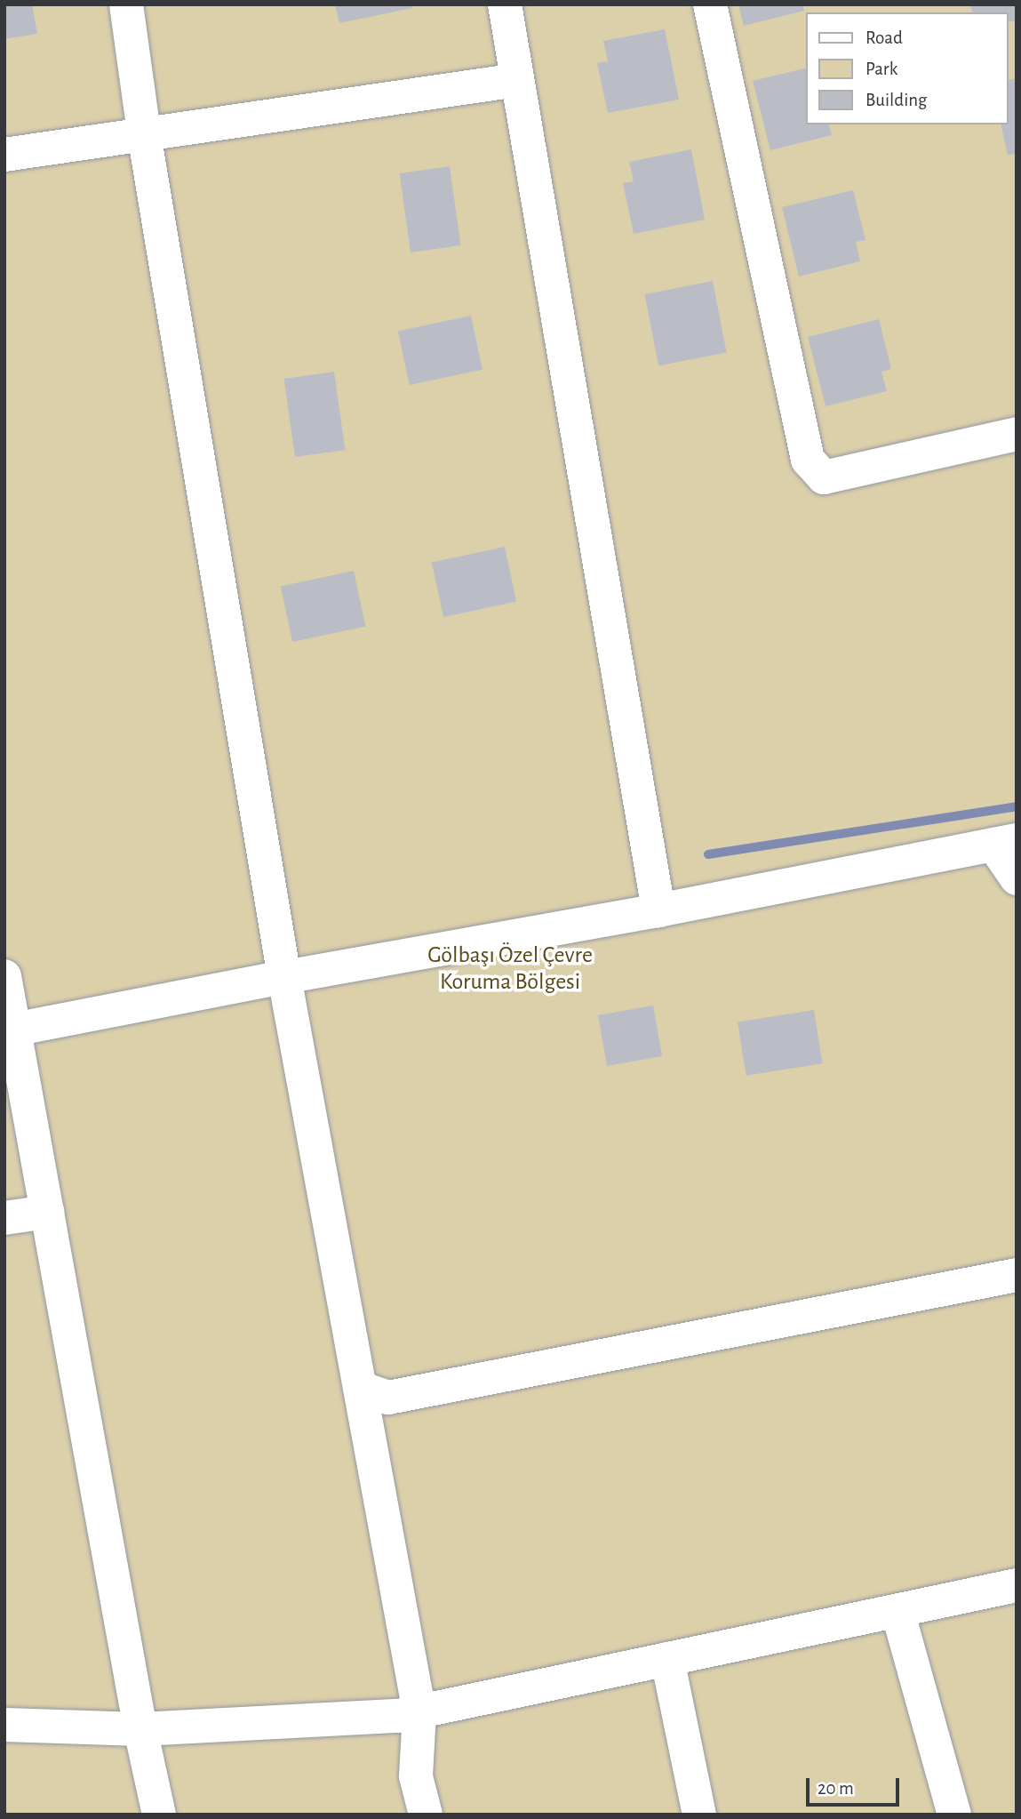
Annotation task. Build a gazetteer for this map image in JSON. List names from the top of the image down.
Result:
{
  "parks": ["Gölbaşı Özel Çevre Koruma Bölgesi"],
  "legend": ["Road", "Park", "Building"],
  "scale_bar": "20 m"
}
